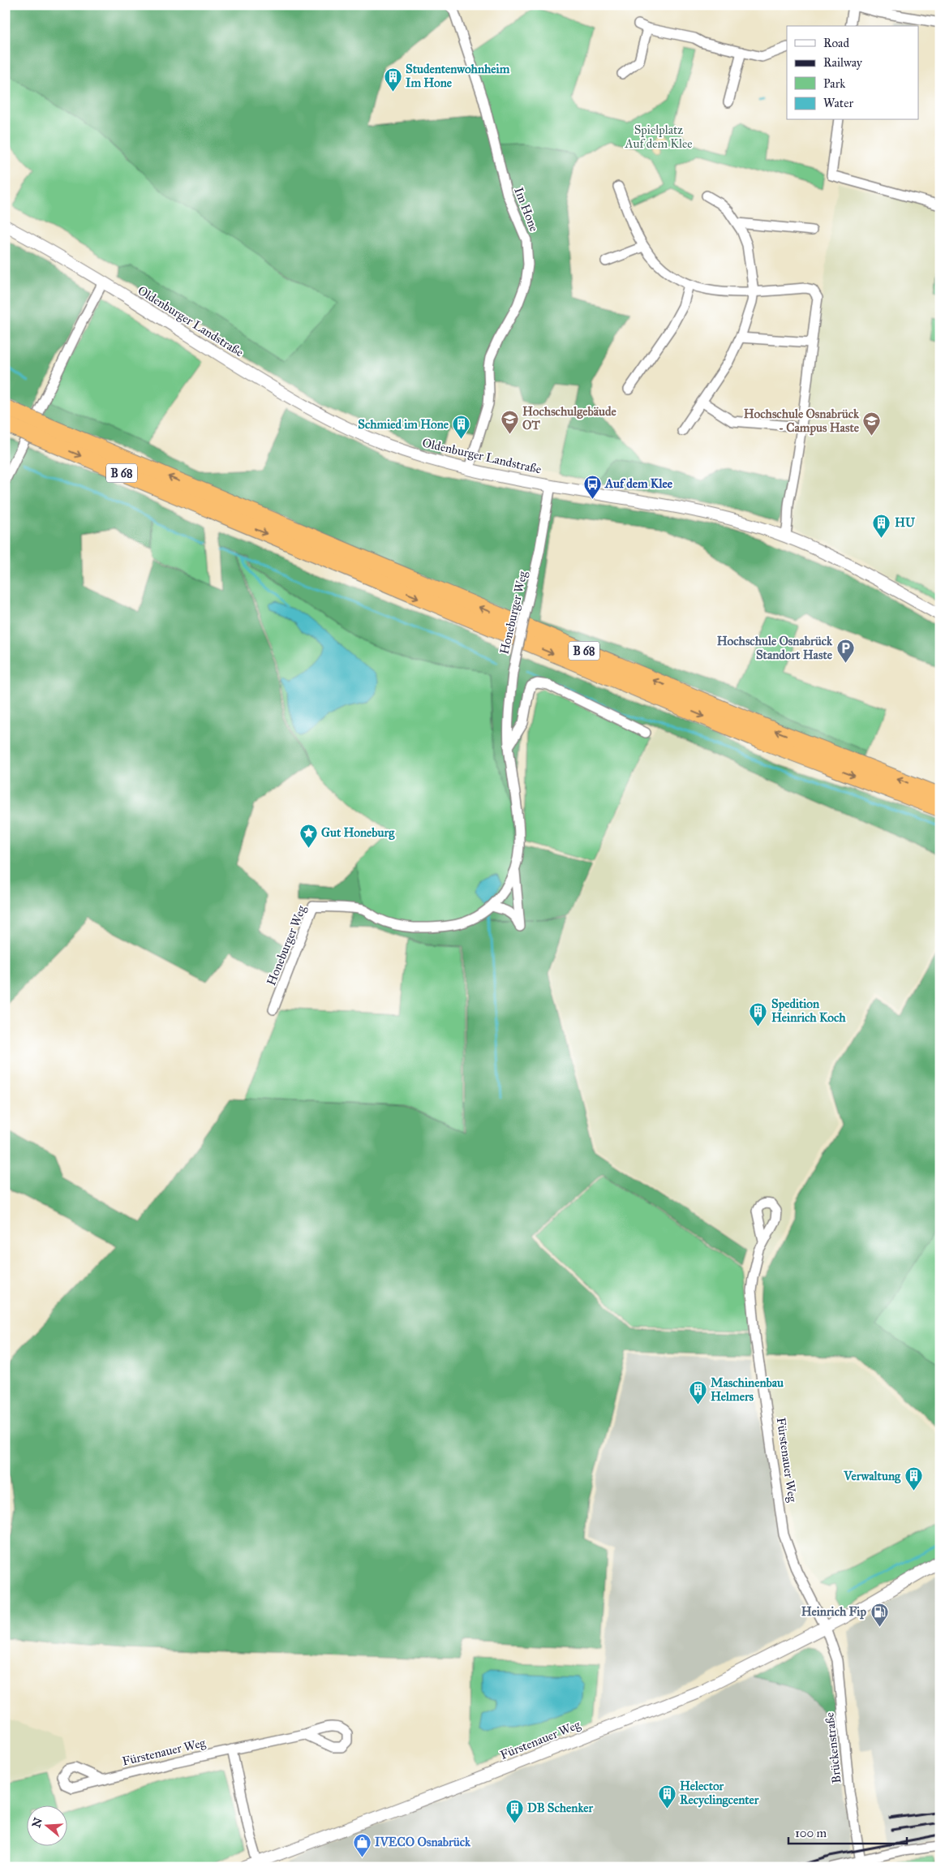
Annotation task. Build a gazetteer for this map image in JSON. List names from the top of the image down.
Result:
{
  "streets": {
    "highway": ["B 68"],
    "street": [
      "Im Hone",
      "Oldenburger Landstraße",
      "Honeburger Weg",
      "Fürstenauer Weg",
      "Brückenstraße"
    ]
  },
  "crossings": [
    ["Im Hone", "Oldenburger Landstraße"],
    ["Oldenburger Landstraße", "Honeburger Weg"],
    ["Fürstenauer Weg", "Brückenstraße"]
  ],
  "parks": ["Spielplatz Auf dem Klee"],
  "places": {
    "building": [
      "Studentenwohnheim Im Hone",
      "Schmied im Hone",
      "HU",
      "Spedition Heinrich Koch",
      "Maschinenbau Helmers",
      "Verwaltung",
      "Helector Recyclingcenter",
      "DB Schenker"
    ],
    "school or university": ["Hochschulgebäude OT", "Hochschule Osnabrück - Campus Haste"],
    "bus stop": ["Auf dem Klee"],
    "parking": ["Hochschule Osnabrück Standort Haste"],
    "place": ["Gut Honeburg"],
    "fuel station": ["Heinrich Fip"],
    "shop": ["IVECO Osnabrück"]
  },
  "legend": [
    "Road",
    "Railway",
    "Park",
    "Water"
  ],
  "scale_bar": "100 m",
  "north": "left"
}
